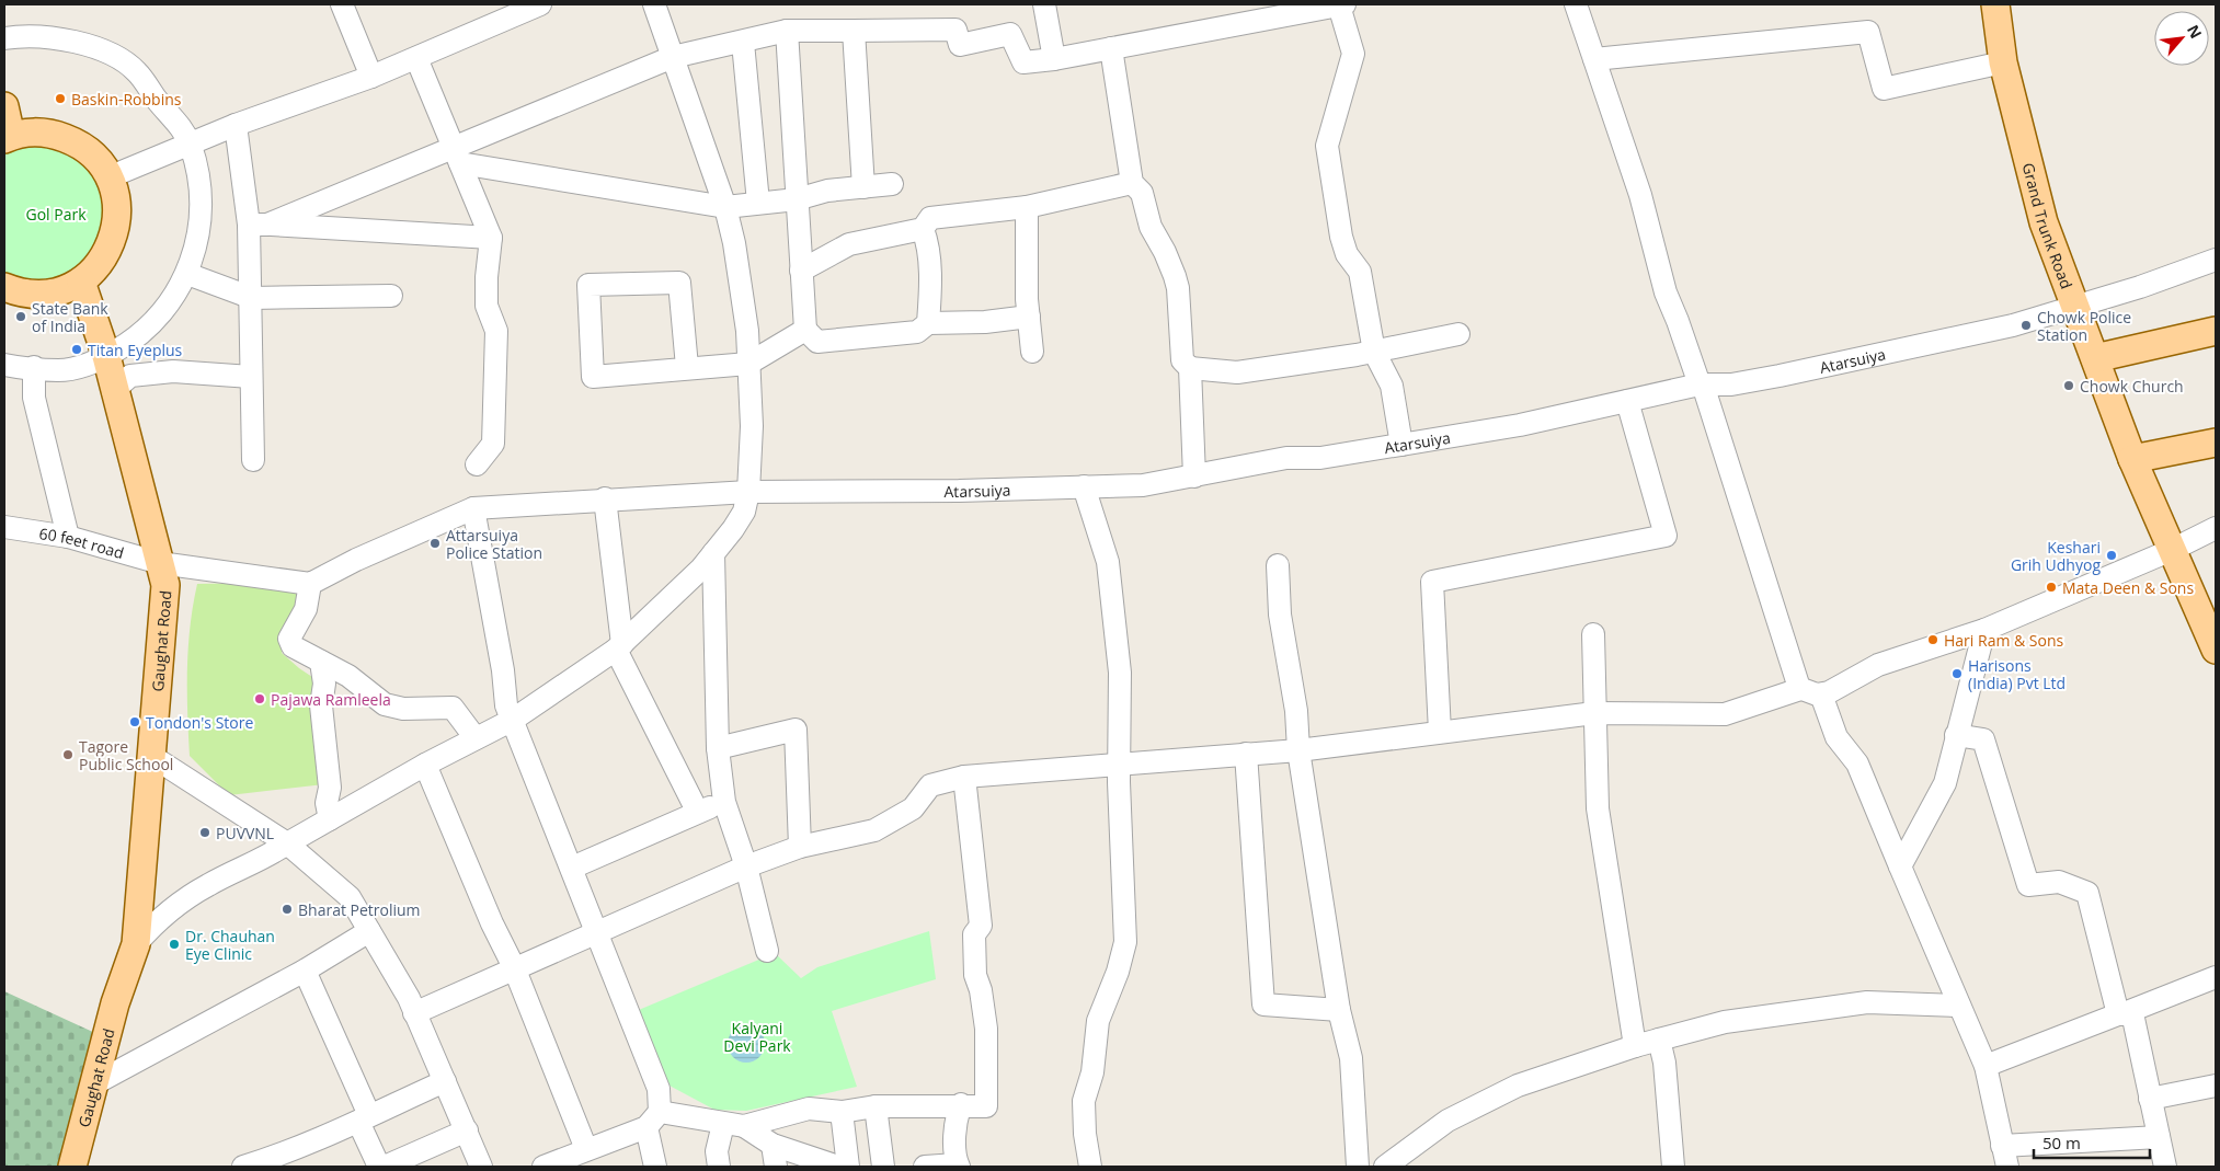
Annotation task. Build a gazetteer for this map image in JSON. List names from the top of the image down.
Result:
{
  "streets": {
    "main road": ["Grand Trunk Road", "Gaughat Road"],
    "street": ["Atarsuiya", "60 feet road"]
  },
  "crossings": [
    ["Grand Trunk Road", "Atarsuiya"],
    ["Atarsuiya", "60 feet road"],
    ["60 feet road", "Gaughat Road"]
  ],
  "parks": ["Gol Park", "Kalyani Devi Park"],
  "places": [
    "Baskin-Robbins",
    "State Bank of India",
    "Chowk Police Station",
    "Titan Eyeplus",
    "Chowk Church",
    "Attarsuiya Police Station",
    "Keshari Grih Udhyog",
    "Mata Deen & Sons",
    "Hari Ram & Sons",
    "Harisons (India) Pvt Ltd",
    "Pajawa Ramleela",
    "Tondon's Store",
    "Tagore Public School",
    "PUVVNL",
    "Bharat Petrolium",
    "Dr. Chauhan Eye Clinic"
  ],
  "scale_bar": "50 m",
  "north": "top right"
}
